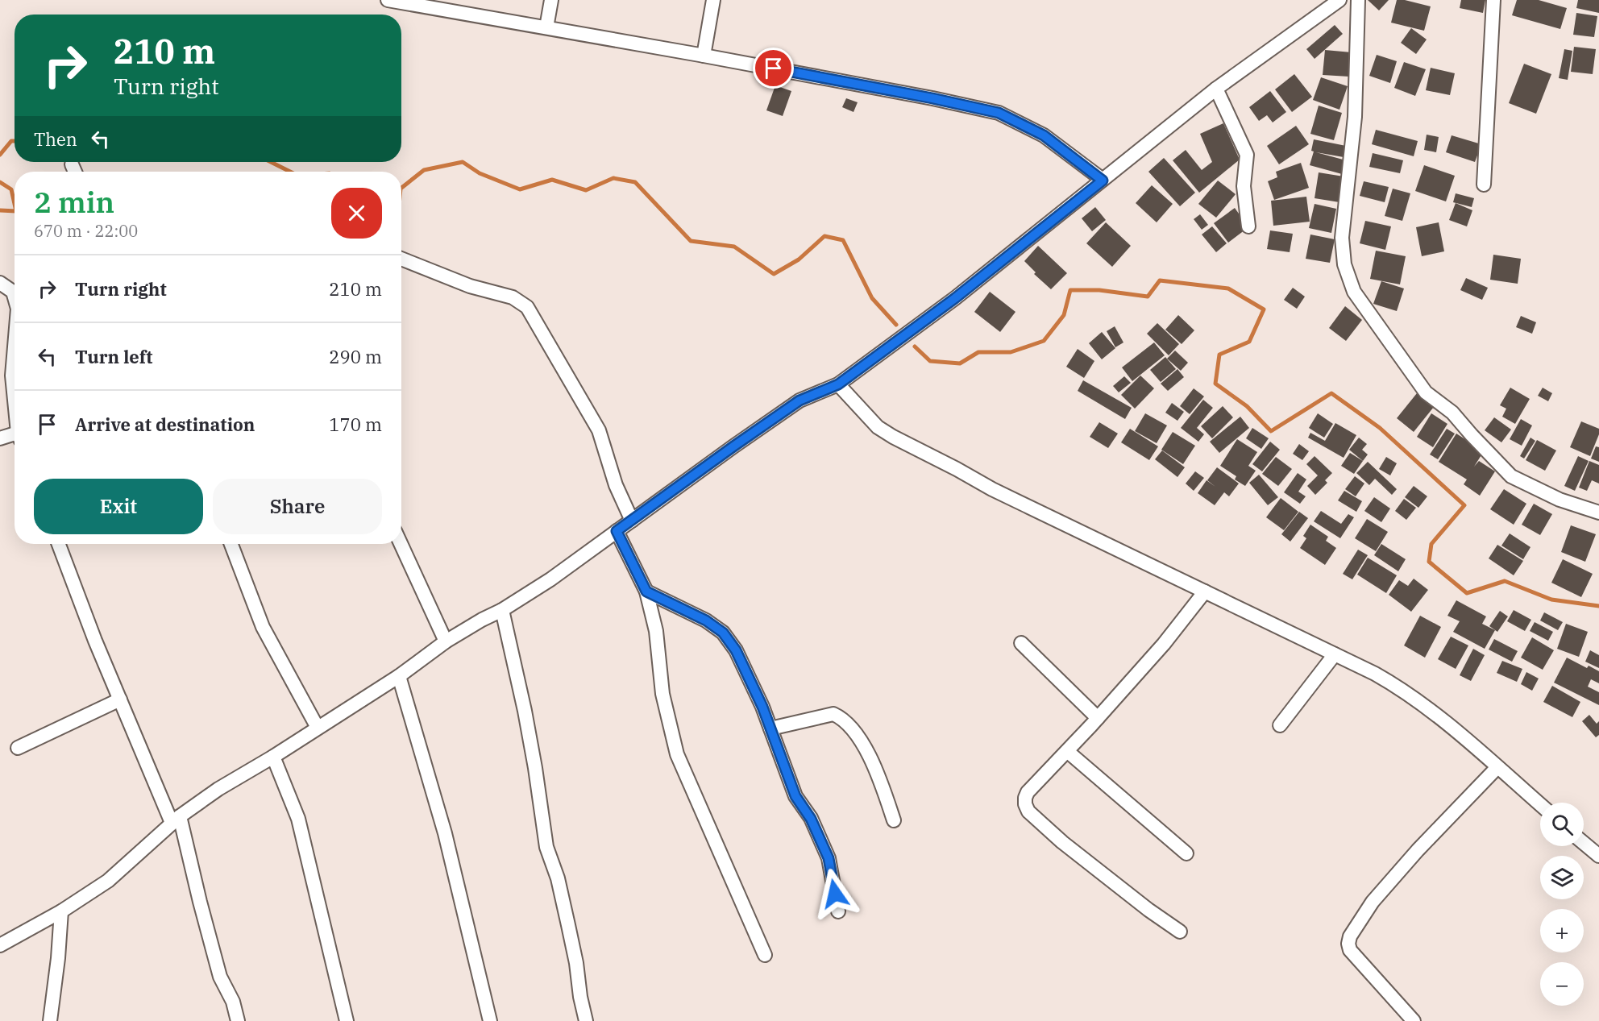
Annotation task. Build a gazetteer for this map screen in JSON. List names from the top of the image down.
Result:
{
  "page": {
    "turn": ["210 m", "Turn right"],
    "then": "Then",
    "heading": ["2 min", "670 m · 22:00"],
    "list": [
      {
        "name": "Turn right",
        "value": "210 m"
      },
      {
        "name": "Turn left",
        "value": "290 m"
      },
      {
        "name": "Arrive at destination",
        "value": "170 m"
      }
    ],
    "buttons": ["Exit", "Share"],
    "map_buttons": ["+", "−"]
  }
}
